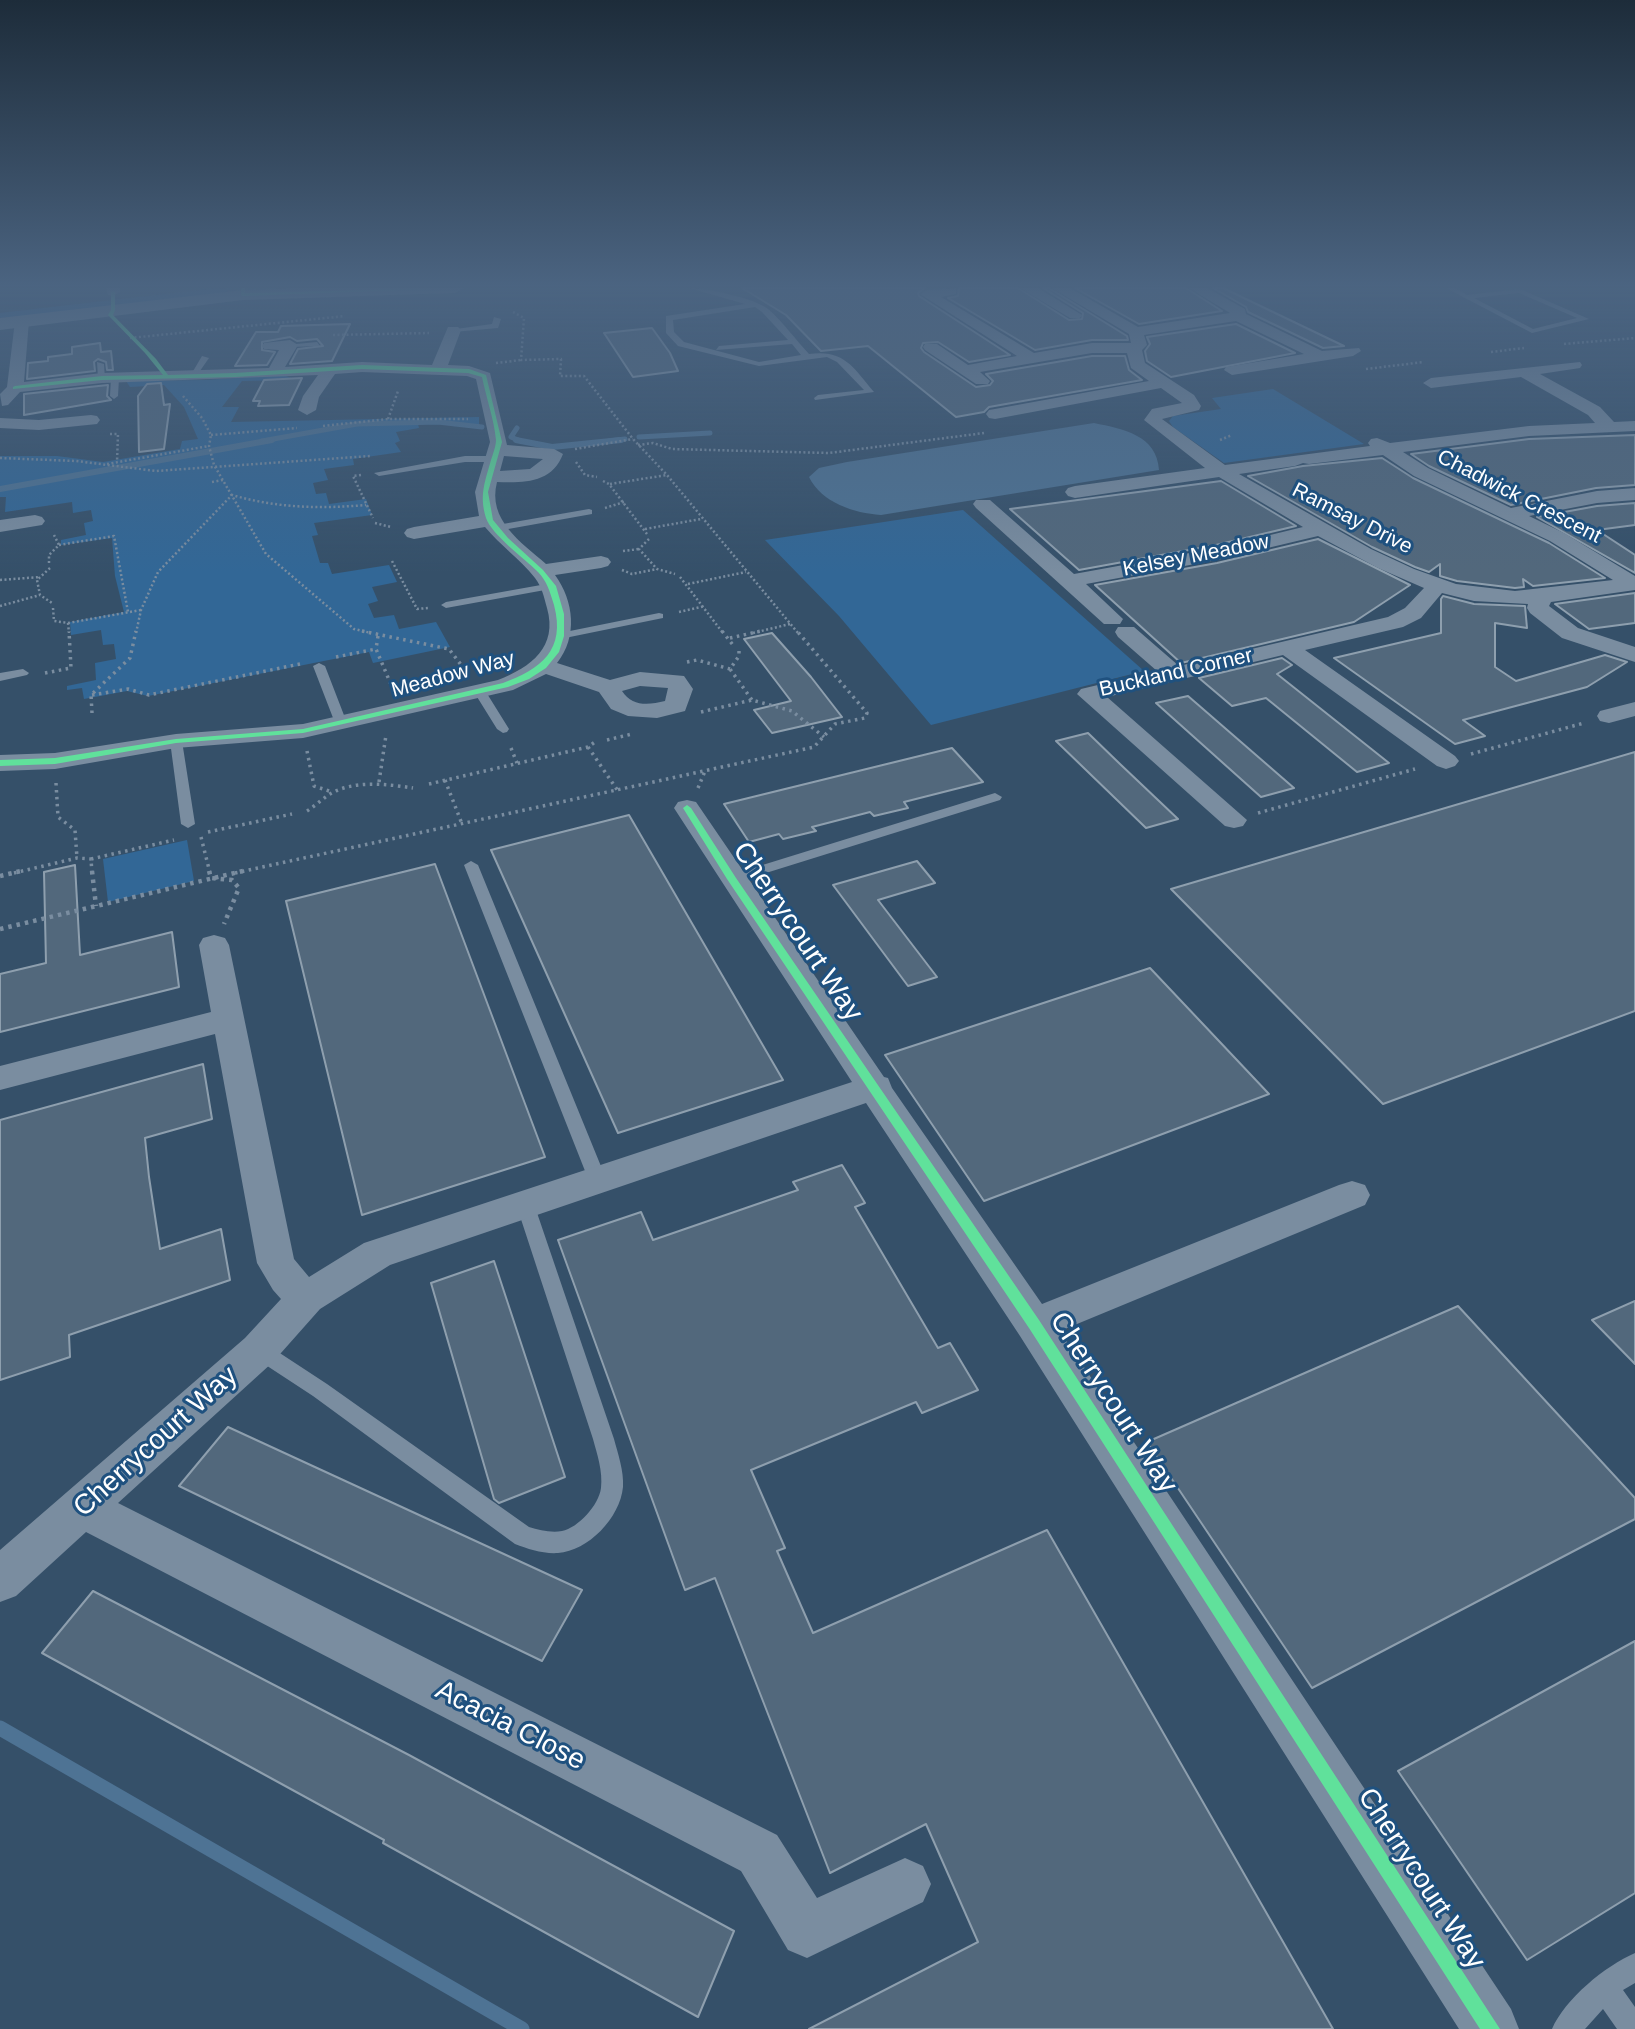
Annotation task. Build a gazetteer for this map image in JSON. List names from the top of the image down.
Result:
{
  "streets": {
    "street": [
      "Chadwick Crescent",
      "Ramsay Drive",
      "Kelsey Meadow",
      "Buckland Corner",
      "Meadow Way",
      "Cherrycourt Way",
      "Acacia Close"
    ]
  },
  "crossings": [
    ["Chadwick Crescent", "Ramsay Drive"],
    ["Ramsay Drive", "Kelsey Meadow"],
    ["Ramsay Drive", "Buckland Corner"],
    ["Kelsey Meadow", "Buckland Corner"],
    ["Cherrycourt Way", "Acacia Close"]
  ]
}
